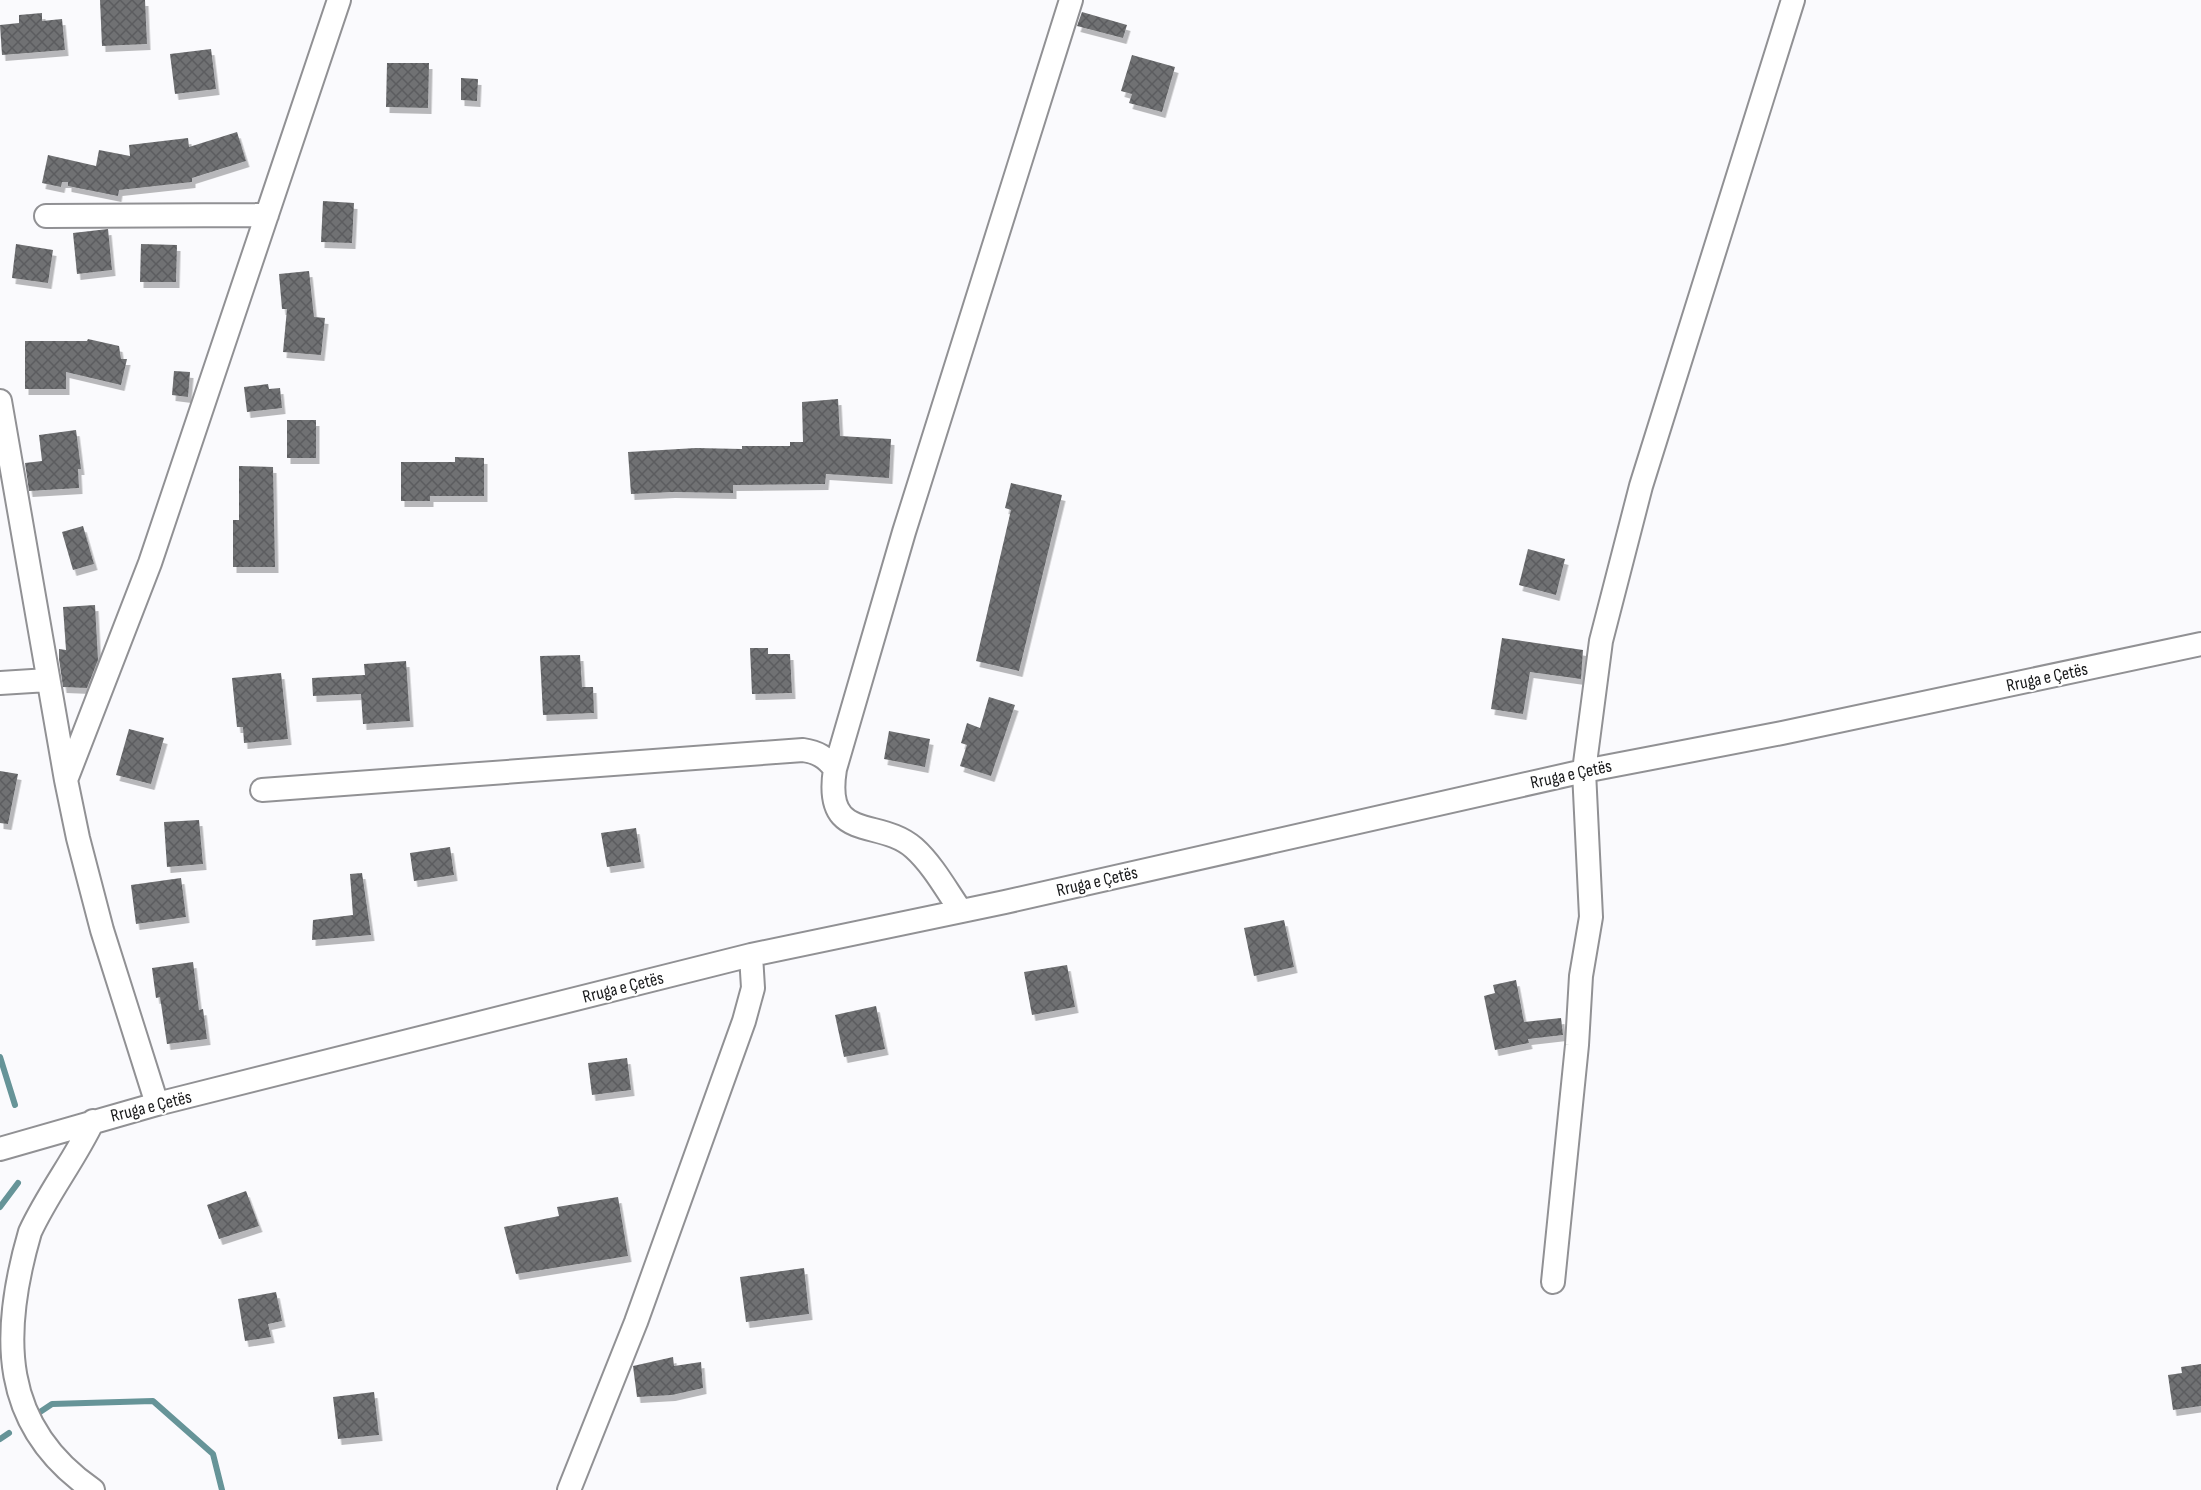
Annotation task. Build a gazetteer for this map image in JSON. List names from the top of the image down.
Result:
{
  "streets": {
    "street": ["Rruga e Çetës"]
  }
}
